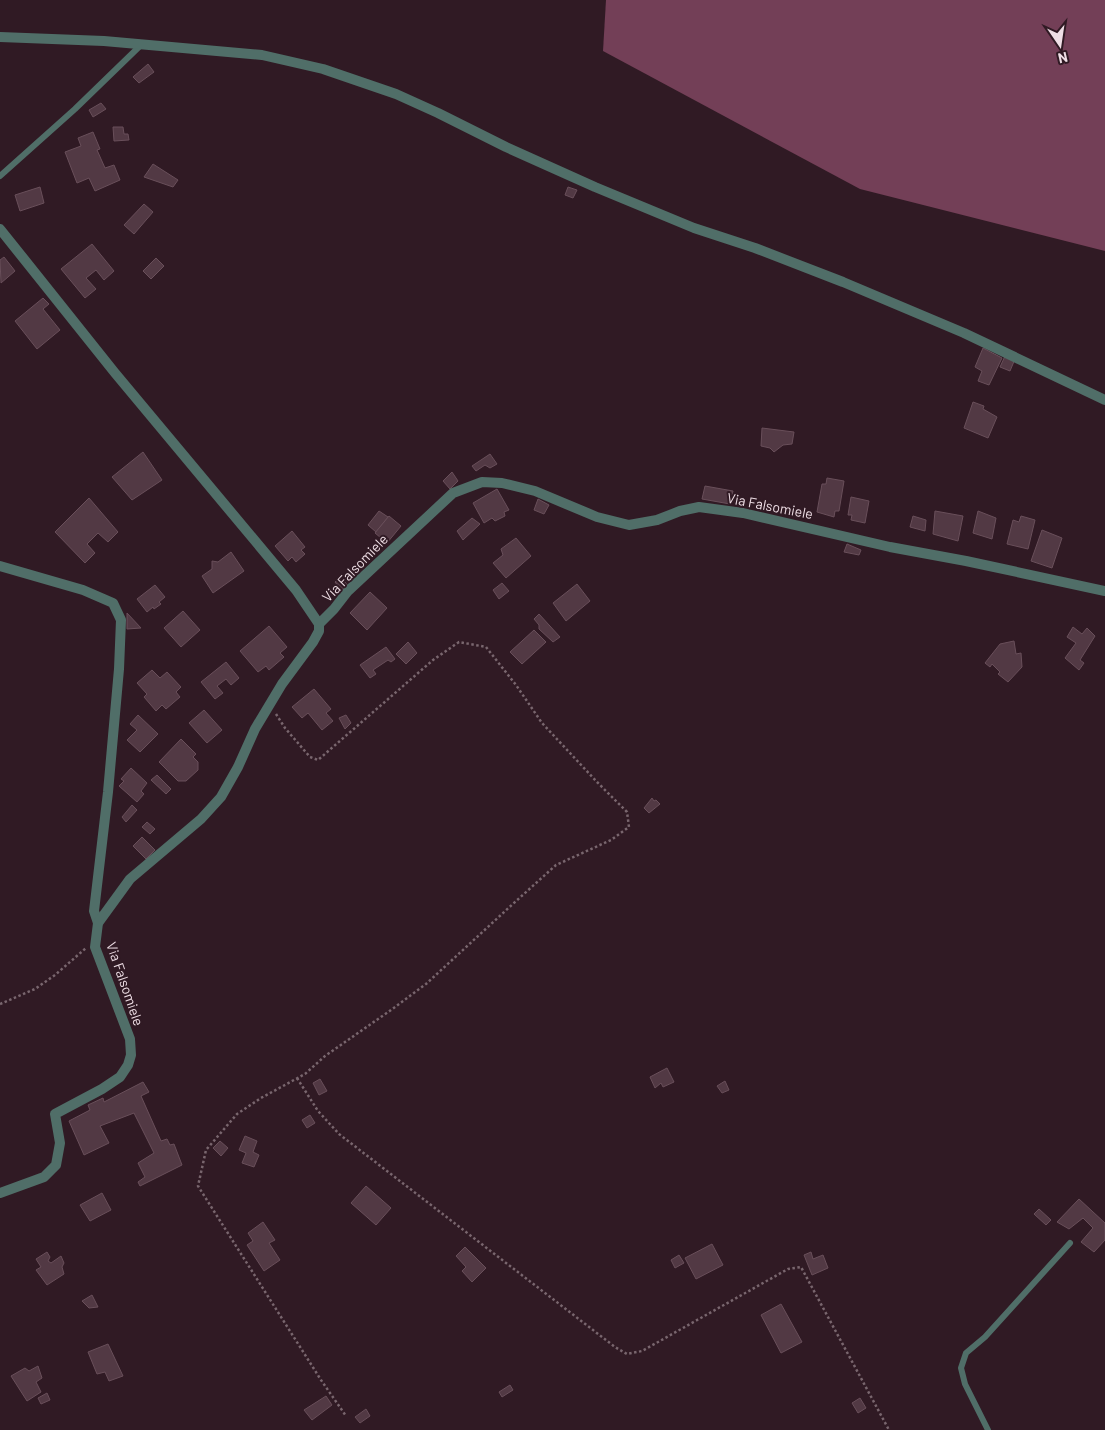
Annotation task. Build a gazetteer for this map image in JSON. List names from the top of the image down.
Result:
{
  "streets": {
    "street": ["Via Falsomiele"]
  },
  "north": "bottom"
}
